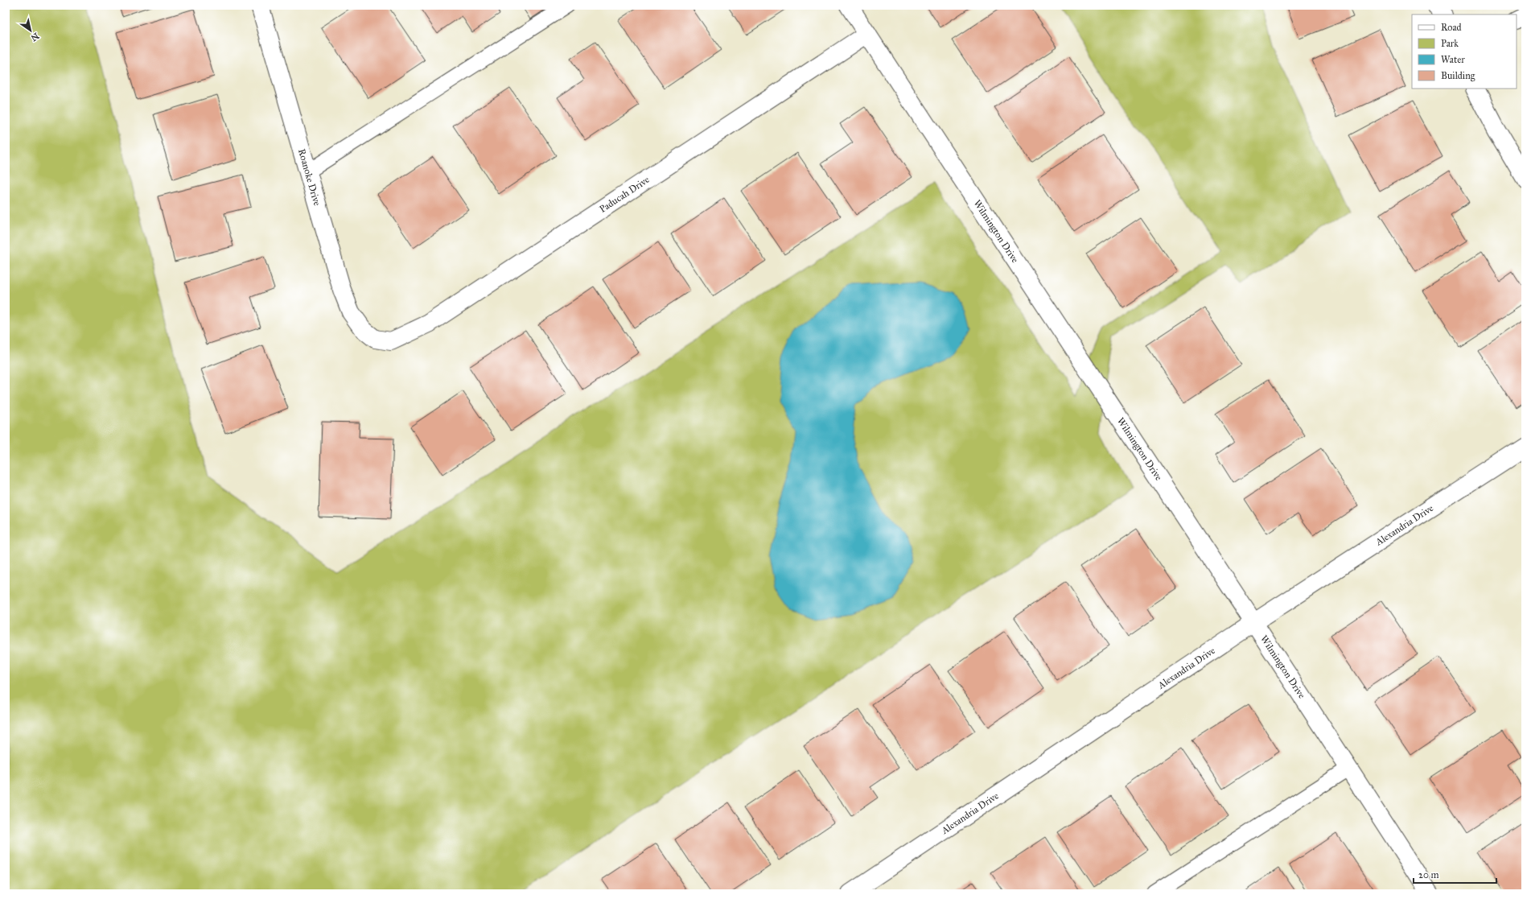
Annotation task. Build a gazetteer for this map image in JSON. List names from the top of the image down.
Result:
{
  "streets": {
    "street": [
      "Roanoke Drive",
      "Paducah Drive",
      "Wilmington Drive",
      "Alexandria Drive"
    ]
  },
  "crossings": [
    ["Roanoke Drive", "Paducah Drive"],
    ["Paducah Drive", "Wilmington Drive"],
    ["Wilmington Drive", "Alexandria Drive"]
  ],
  "legend": [
    "Road",
    "Park",
    "Water",
    "Building"
  ],
  "scale_bar": "20 m",
  "north": "bottom right"
}
